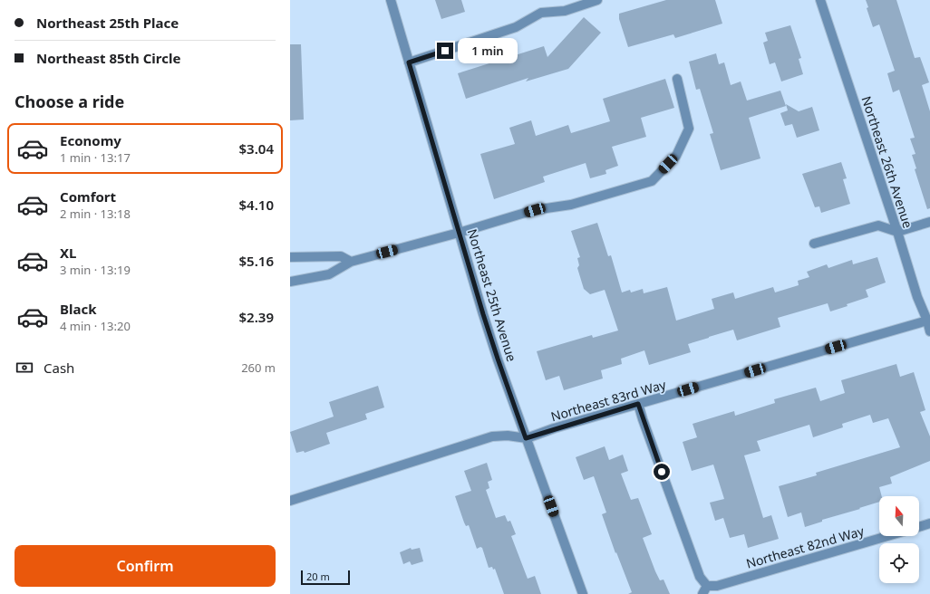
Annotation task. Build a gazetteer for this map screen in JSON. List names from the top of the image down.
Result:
{
  "streets": {
    "street": [
      "Northeast 26th Avenue",
      "Northeast 25th Avenue",
      "Northeast 83rd Way",
      "Northeast 82nd Way"
    ]
  },
  "crossings": [
    ["Northeast 26th Avenue", "Northeast 83rd Way"],
    ["Northeast 25th Avenue", "Northeast 83rd Way"]
  ],
  "scale_bar": "20 m",
  "north": "top",
  "page": {
    "banner": ["Northeast 25th Place", "Northeast 85th Circle"],
    "bubble": "1 min",
    "heading": "Choose a ride",
    "list": [
      {
        "name": "Economy",
        "note": "1 min · 13:17",
        "value": "$3.04"
      },
      {
        "name": "Comfort",
        "note": "2 min · 13:18",
        "value": "$4.10"
      },
      {
        "name": "XL",
        "note": "3 min · 13:19",
        "value": "$5.16"
      },
      {
        "name": "Black",
        "note": "4 min · 13:20",
        "value": "$2.39"
      }
    ],
    "pay": ["Cash", "260 m"],
    "buttons": "Confirm",
    "scale": "20 m"
  }
}
